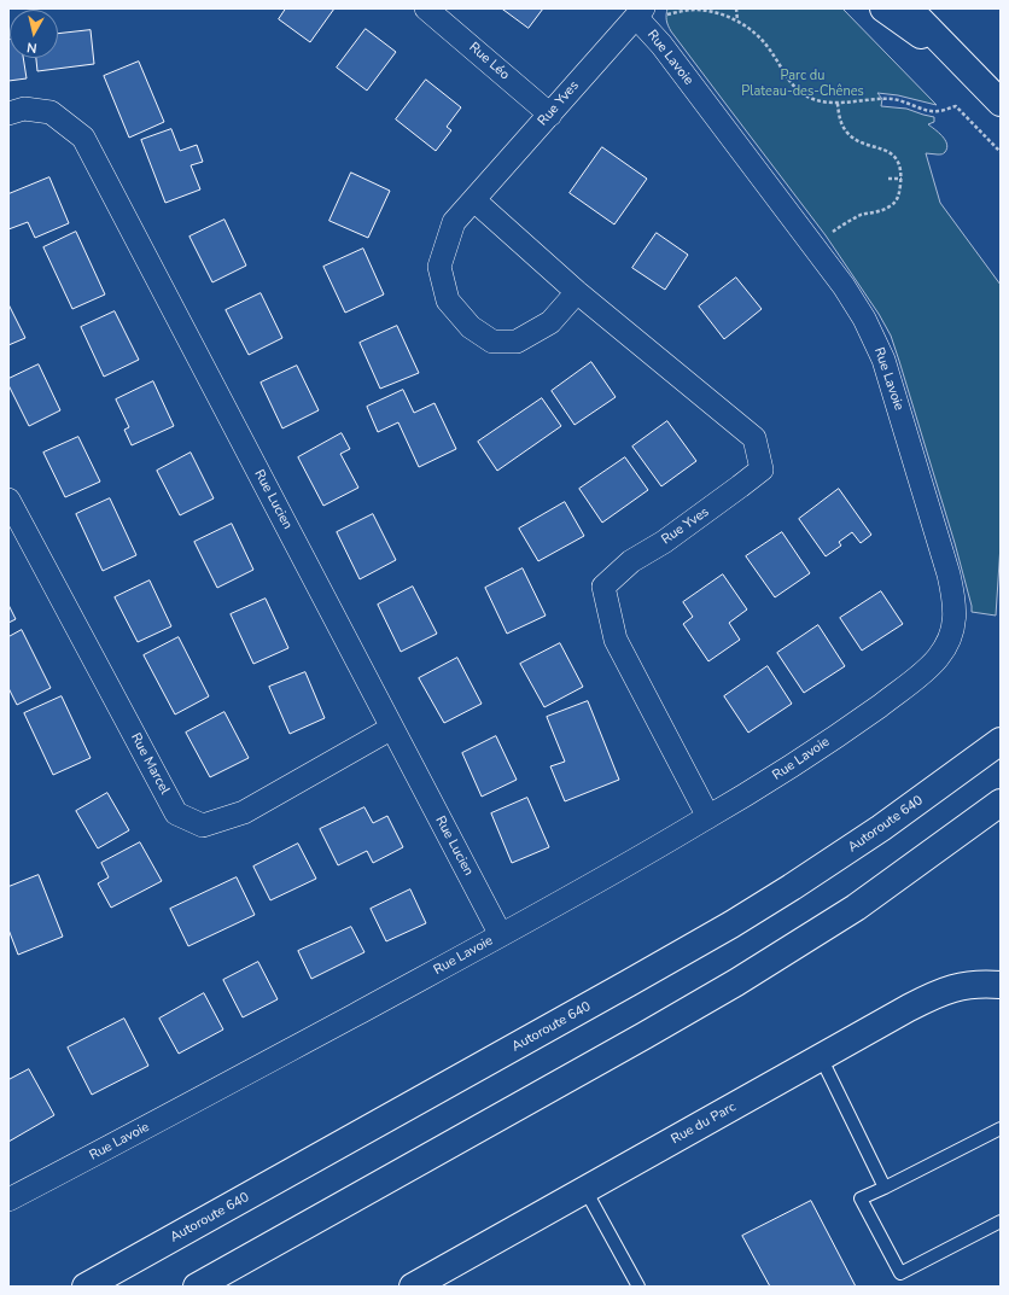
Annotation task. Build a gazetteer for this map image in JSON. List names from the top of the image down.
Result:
{
  "streets": {
    "main road": ["Autoroute 640", "Rue du Parc"],
    "street": [
      "Rue Lavoie",
      "Rue Léo",
      "Rue Yves",
      "Rue Lucien",
      "Rue Marcel"
    ]
  },
  "crossings": [
    ["Rue Lavoie", "Rue Yves"],
    ["Rue Lavoie", "Rue Lucien"],
    ["Rue Léo", "Rue Yves"],
    ["Rue Lucien", "Rue Marcel"]
  ],
  "parks": ["Parc du Plateau-des-Chênes"],
  "north": "bottom"
}
